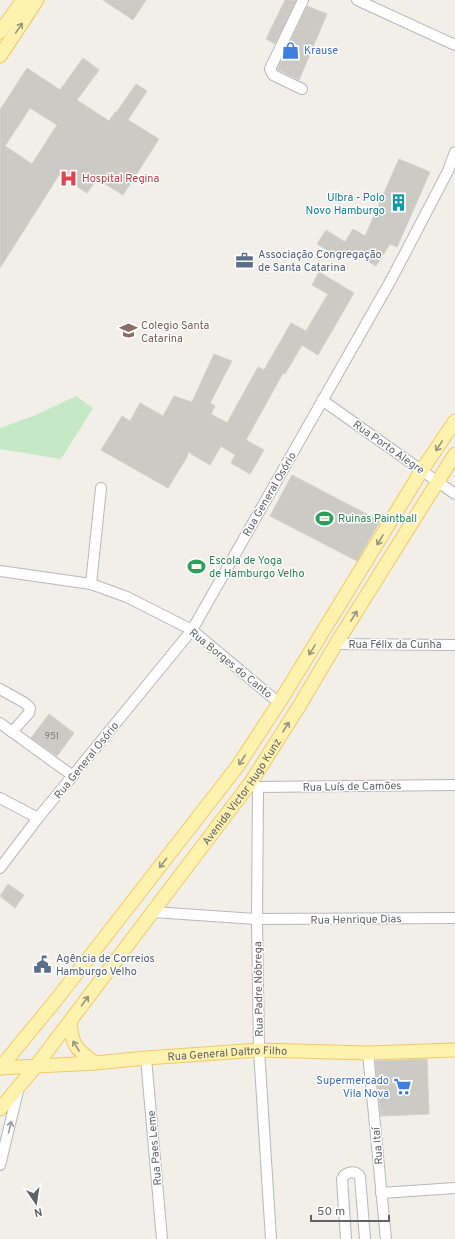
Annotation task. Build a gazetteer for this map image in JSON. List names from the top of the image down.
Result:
{
  "streets": {
    "main road": ["Avenida Victor Hugo Kunz", "Rua General Daltro Filho"],
    "street": [
      "Rua Porto Alegre",
      "Rua General Osório",
      "Rua Félix da Cunha",
      "Rua Borges do Canto",
      "Rua Luís de Camões",
      "Rua Henrique Dias",
      "Rua Padre Nóbrega",
      "Rua Itaí",
      "Rua Paes Leme"
    ]
  },
  "crossings": [
    ["Rua Porto Alegre", "Rua General Osório"],
    ["Rua Porto Alegre", "Avenida Victor Hugo Kunz"],
    ["Rua General Osório", "Rua Borges do Canto"],
    ["Rua Félix da Cunha", "Avenida Victor Hugo Kunz"],
    ["Rua Borges do Canto", "Avenida Victor Hugo Kunz"],
    ["Rua Luís de Camões", "Avenida Victor Hugo Kunz"],
    ["Rua Luís de Camões", "Rua Padre Nóbrega"],
    ["Avenida Victor Hugo Kunz", "Rua Henrique Dias"],
    ["Avenida Victor Hugo Kunz", "Rua Padre Nóbrega"],
    ["Avenida Victor Hugo Kunz", "Rua General Daltro Filho"],
    ["Rua Henrique Dias", "Rua Padre Nóbrega"],
    ["Rua Padre Nóbrega", "Rua General Daltro Filho"],
    ["Rua General Daltro Filho", "Rua Itaí"],
    ["Rua General Daltro Filho", "Rua Paes Leme"]
  ],
  "places": {
    "shop": ["Krause"],
    "hospital": ["Hospital Regina"],
    "building": ["Ulbra - Polo Novo Hamburgo"],
    "office": ["Associação Congregação de Santa Catarina"],
    "school or university": ["Colegio Santa Catarina"],
    "sports": ["Ruinas Paintball", "Escola de Yoga de Hamburgo Velho"],
    "public building": ["Agência de Correios Hamburgo Velho"],
    "supermarket": ["Supermercado Vila Nova"]
  },
  "house_numbers": ["951"],
  "scale_bar": "50 m",
  "north": "bottom"
}
